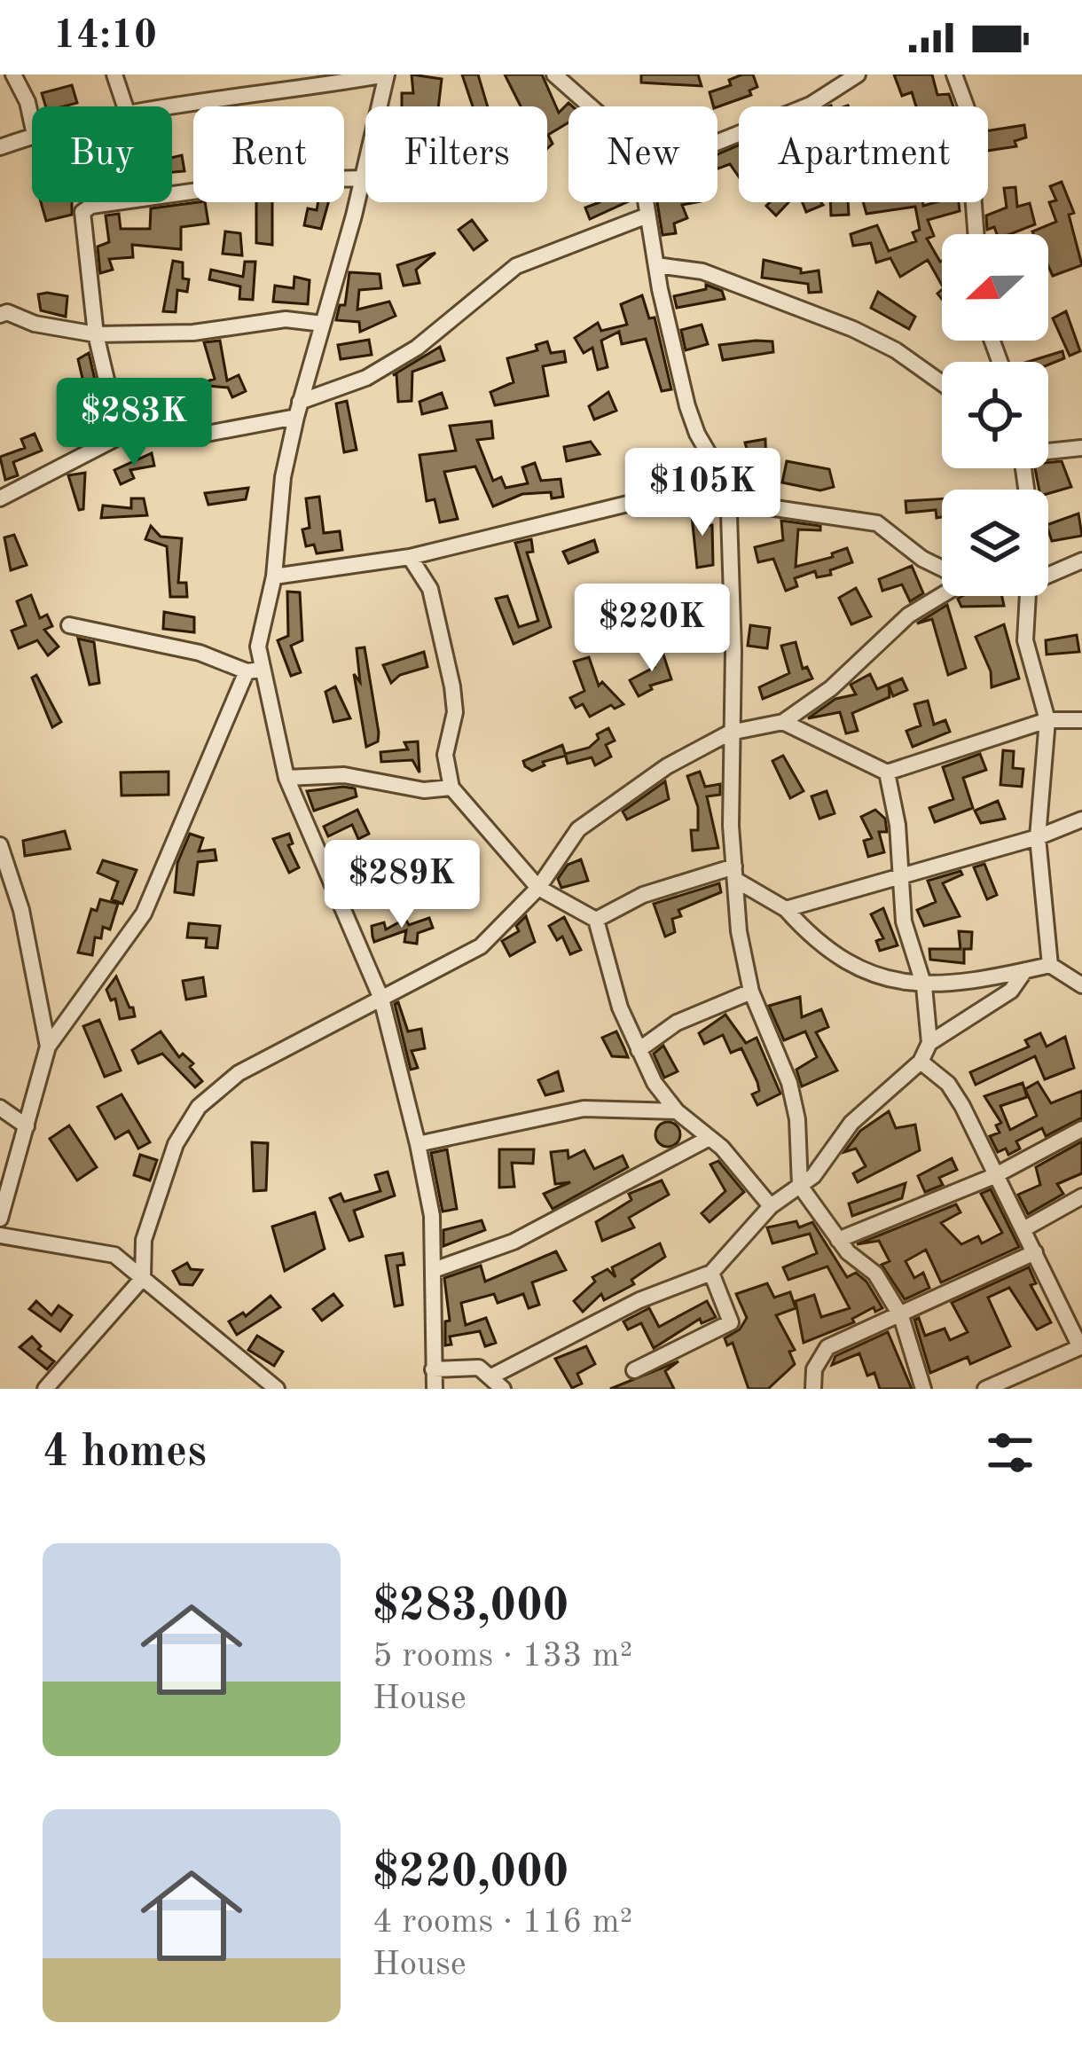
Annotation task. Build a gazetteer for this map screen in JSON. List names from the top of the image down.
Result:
{
  "north": "left",
  "page": {
    "status": "14:10",
    "chip": [
      "Buy",
      "Rent",
      "Filters",
      "New",
      "Apartment"
    ],
    "price": [
      "$283K",
      "$105K",
      "$220K",
      "$289K"
    ],
    "heading": "4 homes",
    "list": [
      {
        "name": "$283,000",
        "note": "5 rooms · 133 m² · House"
      },
      {
        "name": "$220,000",
        "note": "4 rooms · 116 m² · House"
      }
    ]
  }
}
